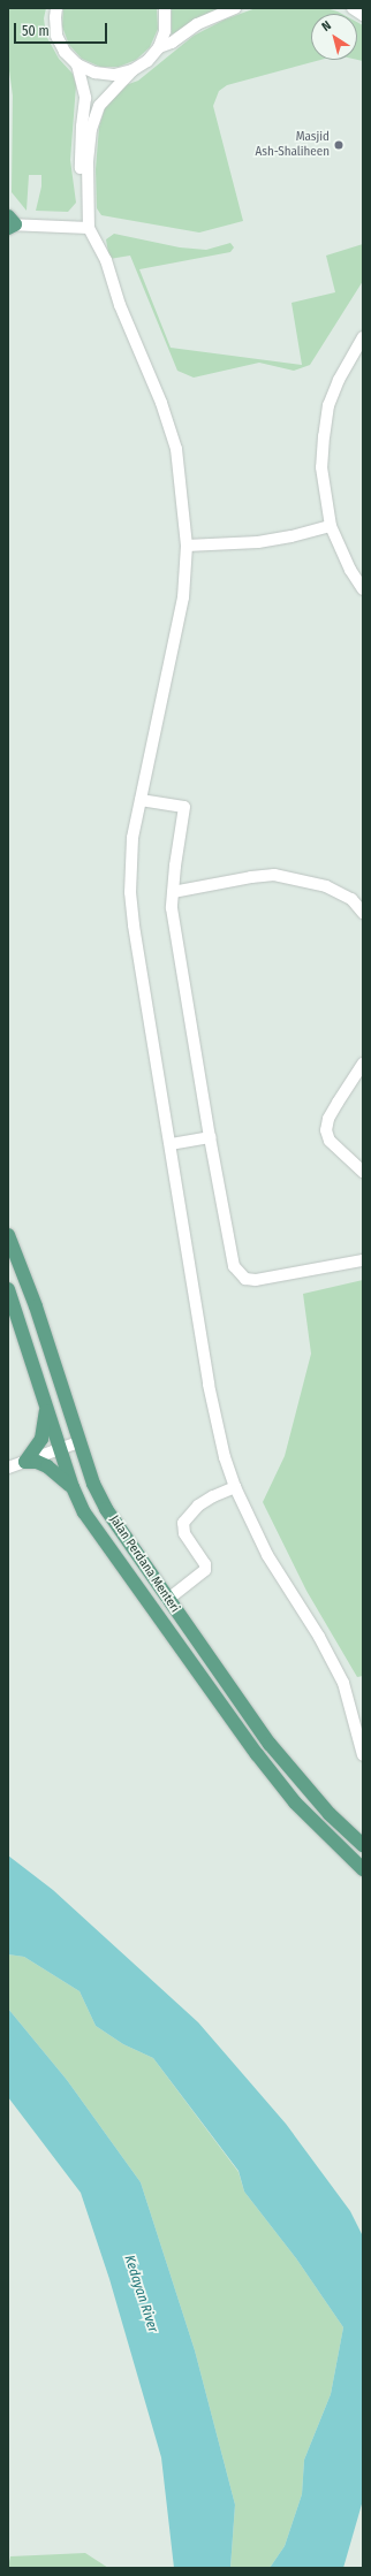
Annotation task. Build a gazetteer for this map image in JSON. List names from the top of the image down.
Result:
{
  "streets": {
    "main road": ["Jalan Perdana Menteri"]
  },
  "water": ["Kedayan River"],
  "places": ["Masjid Ash-Shaliheen"],
  "scale_bar": "50 m",
  "north": "top left"
}
